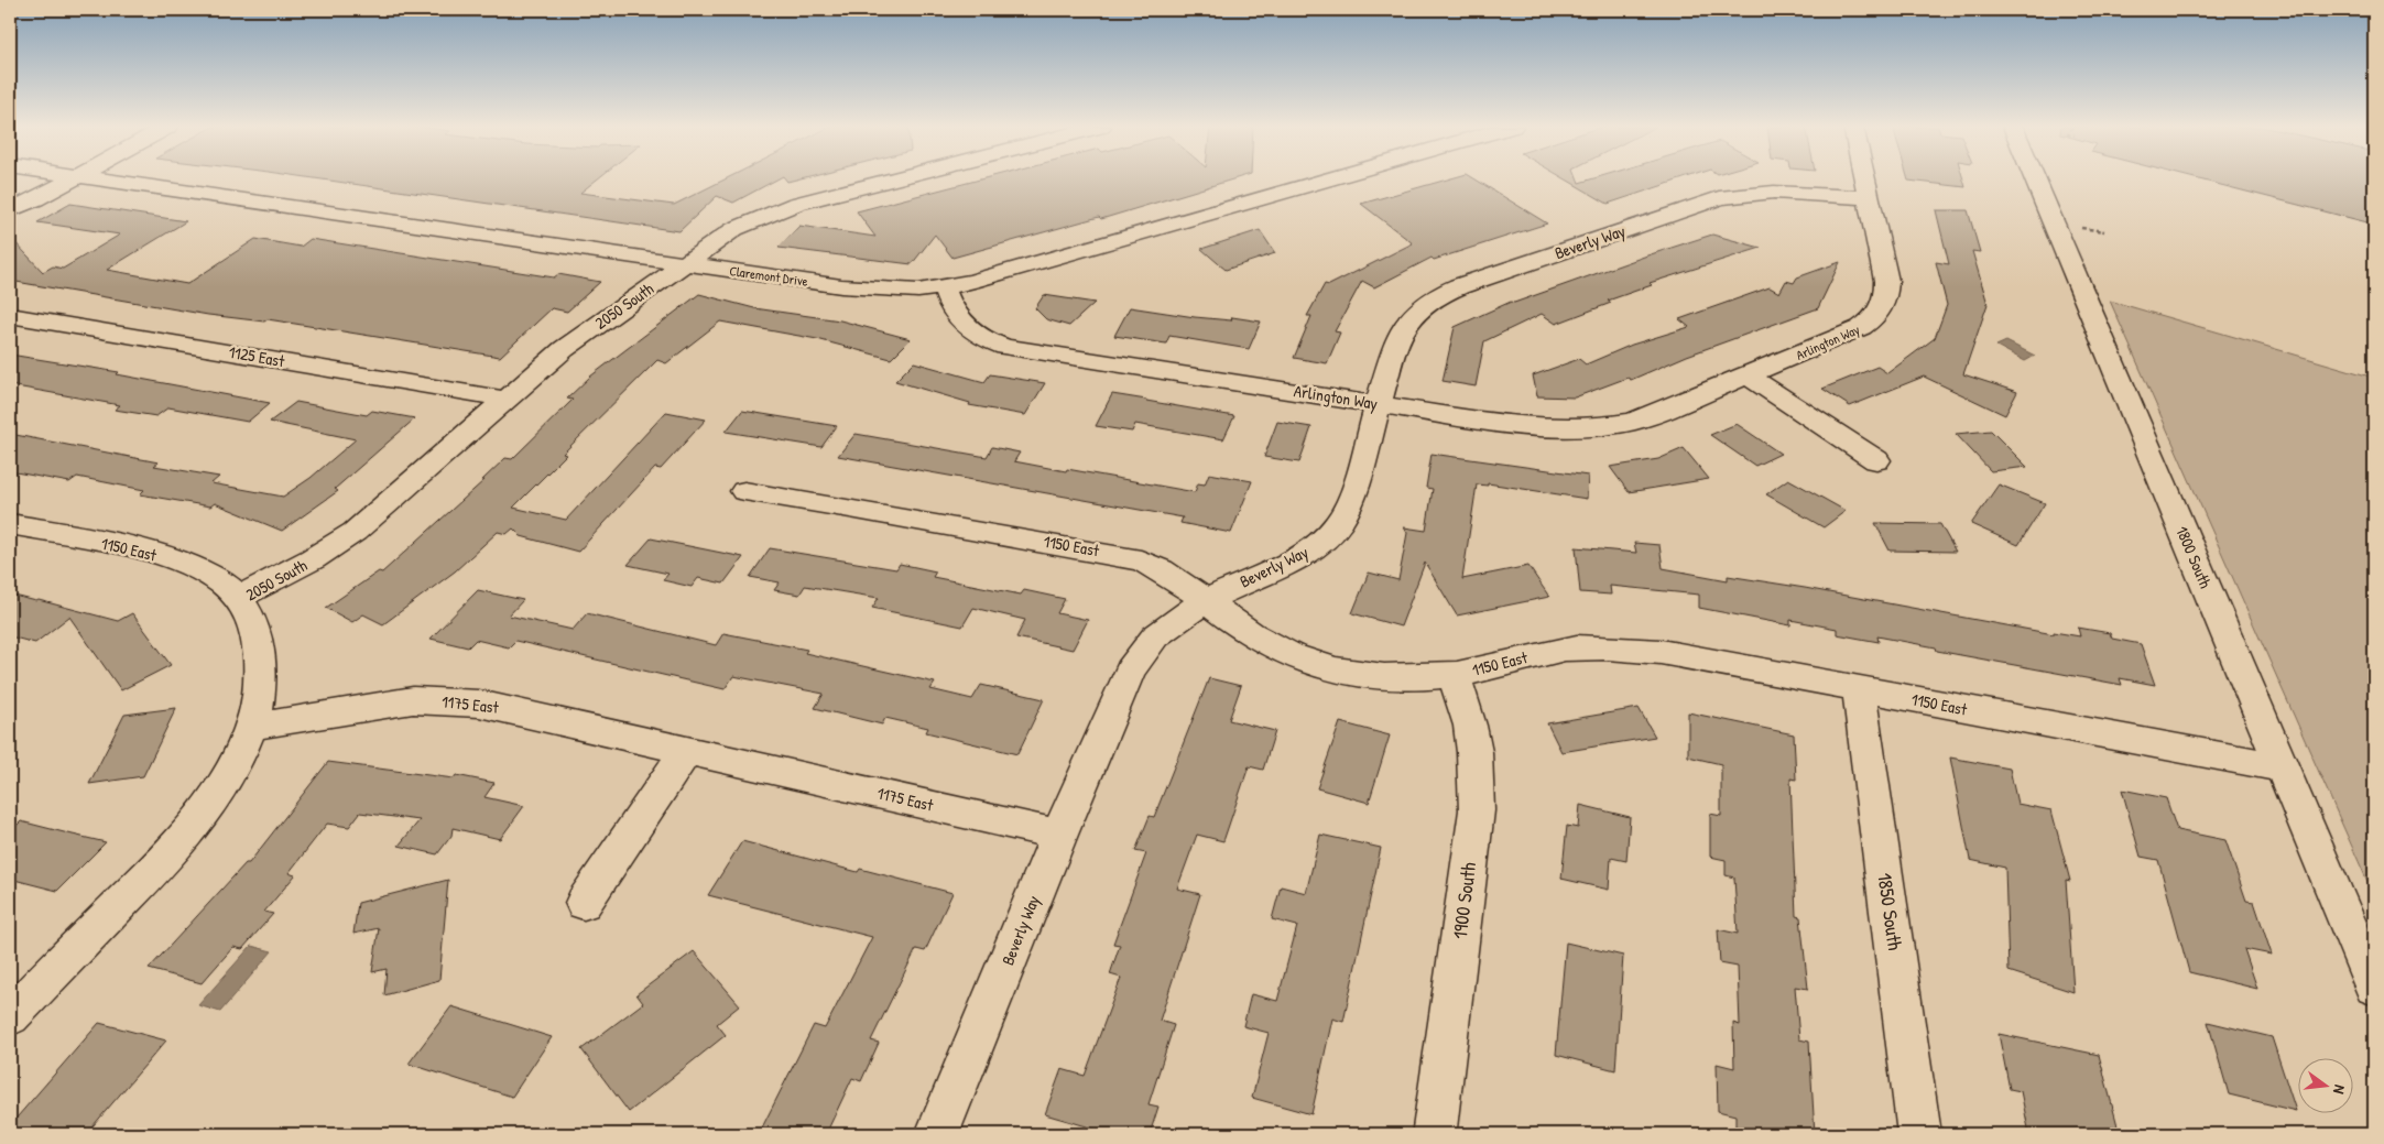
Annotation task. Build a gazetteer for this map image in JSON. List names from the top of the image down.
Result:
{
  "streets": {
    "street": [
      "Beverly Way",
      "Claremont Drive",
      "2050 South",
      "Arlington Way",
      "1125 East",
      "1150 East",
      "1800 South",
      "1175 East",
      "1900 South",
      "1850 South"
    ]
  },
  "crossings": [
    ["Beverly Way", "Arlington Way"],
    ["Beverly Way", "1150 East"],
    ["Beverly Way", "1175 East"],
    ["Claremont Drive", "2050 South"],
    ["Claremont Drive", "Arlington Way"],
    ["2050 South", "1125 East"],
    ["2050 South", "1150 East"],
    ["2050 South", "1175 East"],
    ["1150 East", "1800 South"],
    ["1150 East", "1900 South"],
    ["1150 East", "1850 South"]
  ],
  "north": "right"
}
